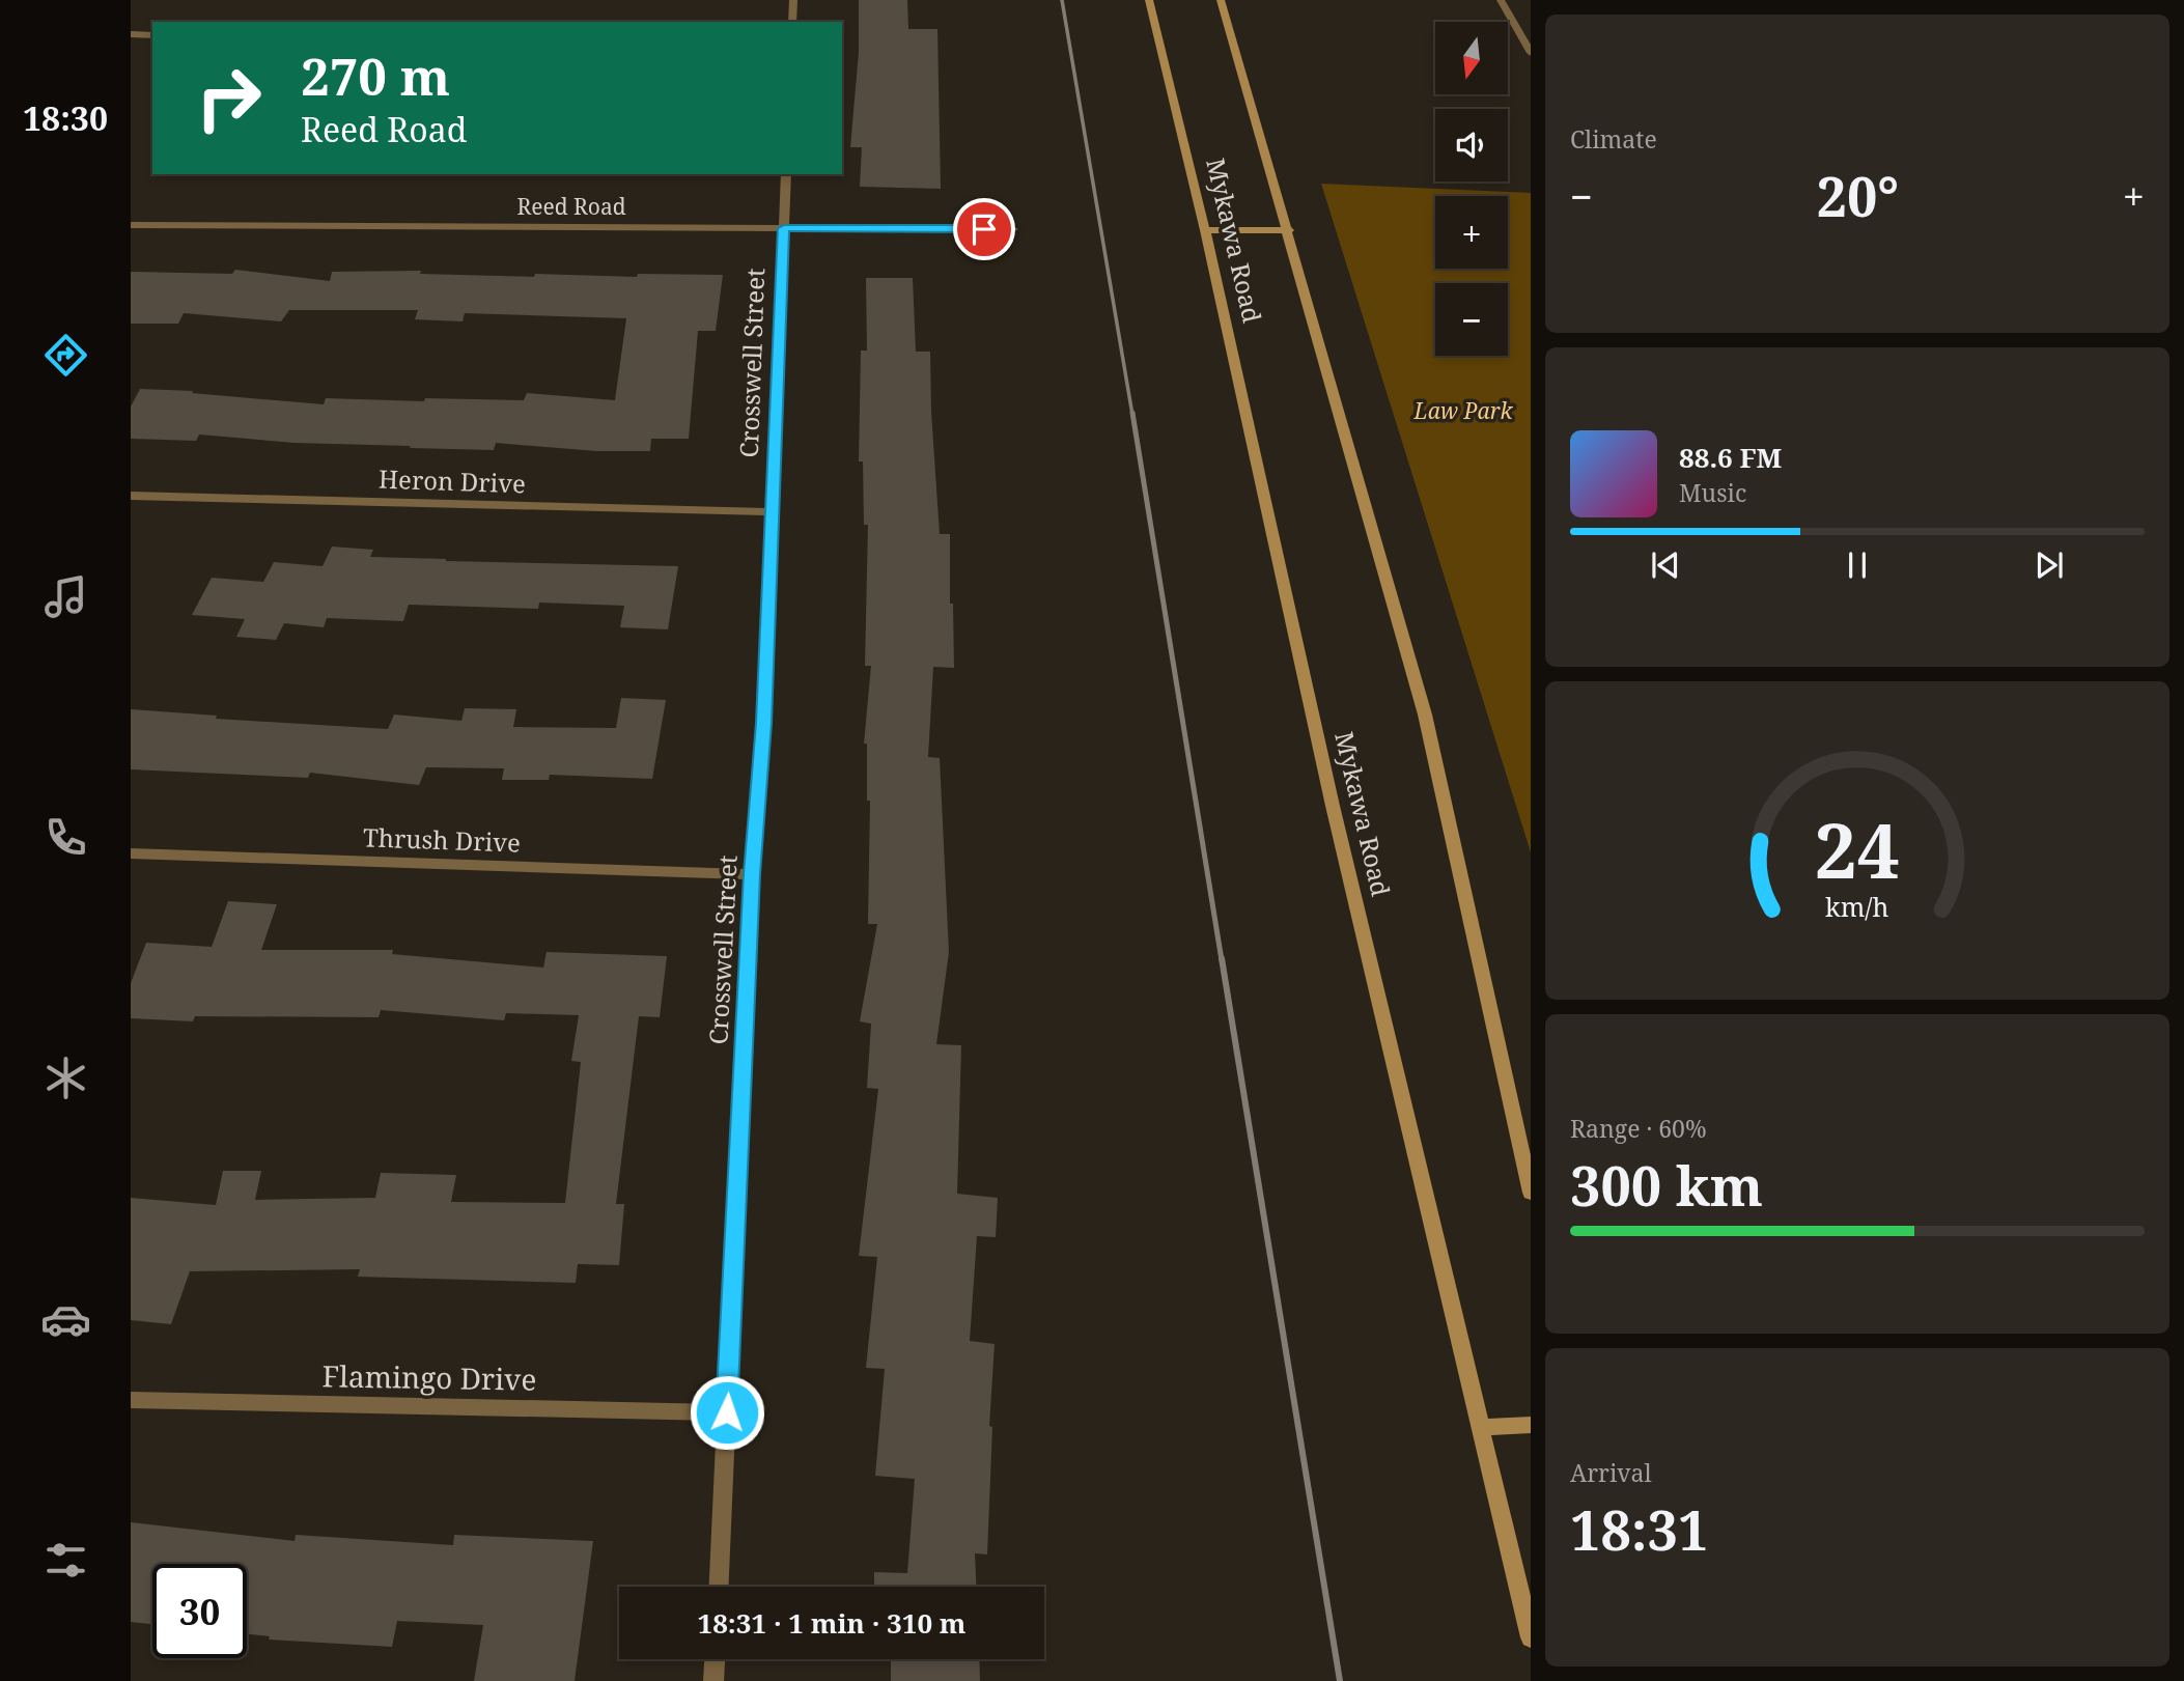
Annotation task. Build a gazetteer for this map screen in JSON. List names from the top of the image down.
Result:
{
  "streets": {
    "main road": ["Mykawa Road"],
    "street": [
      "Reed Road",
      "Crosswell Street",
      "Heron Drive",
      "Thrush Drive",
      "Flamingo Drive"
    ]
  },
  "crossings": [
    ["Reed Road", "Crosswell Street"],
    ["Crosswell Street", "Heron Drive"],
    ["Crosswell Street", "Thrush Drive"],
    ["Crosswell Street", "Flamingo Drive"]
  ],
  "parks": ["Law Park"],
  "north": "bottom",
  "page": {
    "tabs": "18:30",
    "tile": [
      "Climate",
      ["Range · 60%", "300 km"],
      ["Arrival", "18:31"]
    ],
    "map_buttons": ["+", "−"],
    "turn": ["270 m", "Reed Road"],
    "heat": ["−", "20°", "+"],
    "song": ["88.6 FM", "Music"],
    "limit": "30",
    "trip": "18:31 · 1 min · 310 m",
    "gauge": ["24", "km/h"]
  }
}
